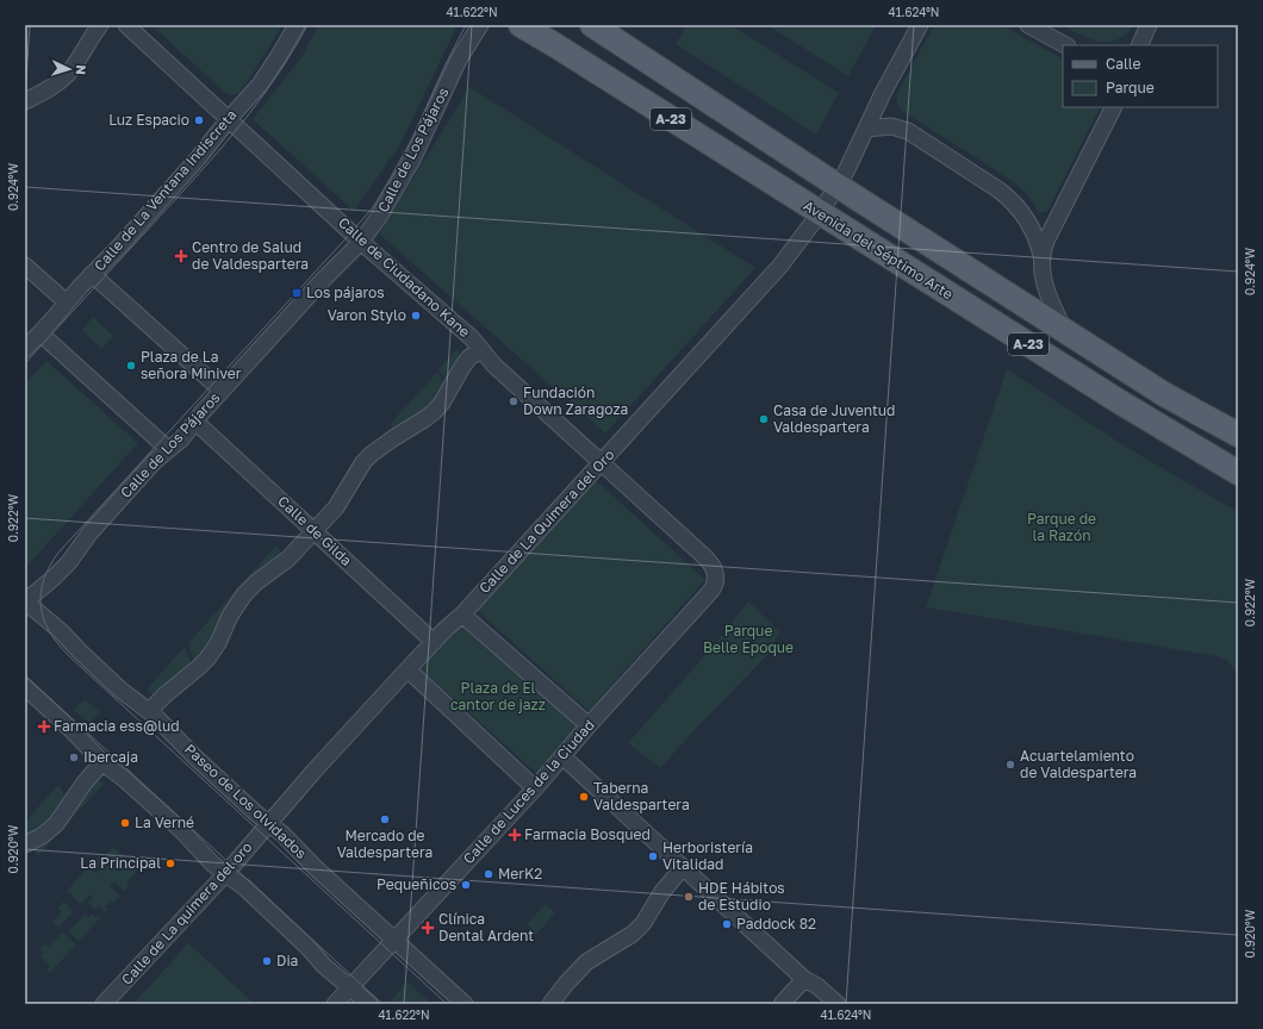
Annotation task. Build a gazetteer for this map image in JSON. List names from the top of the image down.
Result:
{
  "streets": {
    "main road": ["A-23", "Avenida del Séptimo Arte"],
    "street": [
      "Calle de Los Pájaros",
      "Calle de La Ventana Indiscreta",
      "Calle de Ciudadano Kane",
      "Calle de La Quimera del Oro",
      "Calle de Gilda",
      "Calle de Luces de la Ciudad",
      "Paseo de Los olvidados",
      "Calle de La quimera del oro"
    ]
  },
  "crossings": [
    ["Calle de Los Pájaros", "Calle de Ciudadano Kane"],
    ["Calle de Los Pájaros", "Calle de Gilda"],
    ["Calle de Los Pájaros", "Paseo de Los olvidados"],
    ["Calle de La Ventana Indiscreta", "Calle de Ciudadano Kane"],
    ["Avenida del Séptimo Arte", "Calle de La Quimera del Oro"],
    ["Calle de Ciudadano Kane", "Calle de La Quimera del Oro"],
    ["Calle de Ciudadano Kane", "Calle de Luces de la Ciudad"],
    ["Calle de La Quimera del Oro", "Calle de Gilda"],
    ["Calle de La Quimera del Oro", "Paseo de Los olvidados"],
    ["Calle de La Quimera del Oro", "Calle de La quimera del oro"],
    ["Calle de Luces de la Ciudad", "Paseo de Los olvidados"],
    ["Paseo de Los olvidados", "Calle de La quimera del oro"]
  ],
  "parks": ["Parque de la Razón", "Parque Belle Epoque", "Plaza de El cantor de jazz"],
  "places": {
    "other": [
      "Luz Espacio",
      "Varon Stylo",
      "Plaza de La señora Miniver",
      "Fundación Down Zaragoza",
      "Casa de Juventud Valdespartera",
      "Ibercaja",
      "Acuartelamiento de Valdespartera",
      "Taberna Valdespartera",
      "Mercado de Valdespartera",
      "La Verné",
      "Herboristería Vitalidad",
      "La Principal",
      "MerK2",
      "Pequeñicos",
      "HDE Hábitos de Estudio",
      "Paddock 82",
      "Dia"
    ],
    "health": [
      "Centro de Salud de Valdespartera",
      "Farmacia ess@lud",
      "Farmacia Bosqued",
      "Clínica Dental Ardent"
    ],
    "transit": ["Los pájaros"]
  },
  "legend": ["Calle", "Parque"],
  "north": "right",
  "coordinates": [
    "41.622°N",
    "41.624°N",
    "0.924°W",
    "0.922°W",
    "0.920°W"
  ]
}
